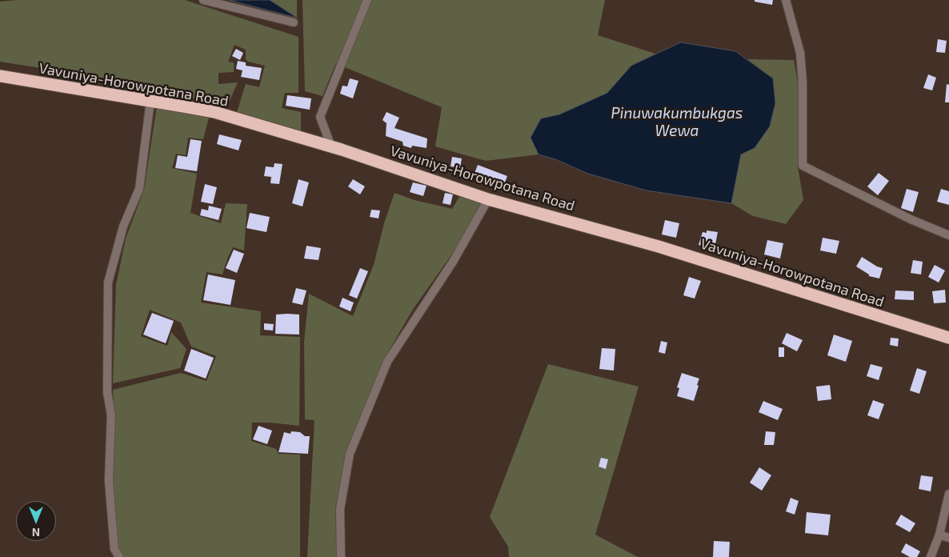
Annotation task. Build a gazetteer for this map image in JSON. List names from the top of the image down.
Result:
{
  "streets": {
    "highway": ["Vavuniya-Horowpotana Road"]
  },
  "water": ["Pinuwakumbukgas Wewa"],
  "north": "bottom"
}
